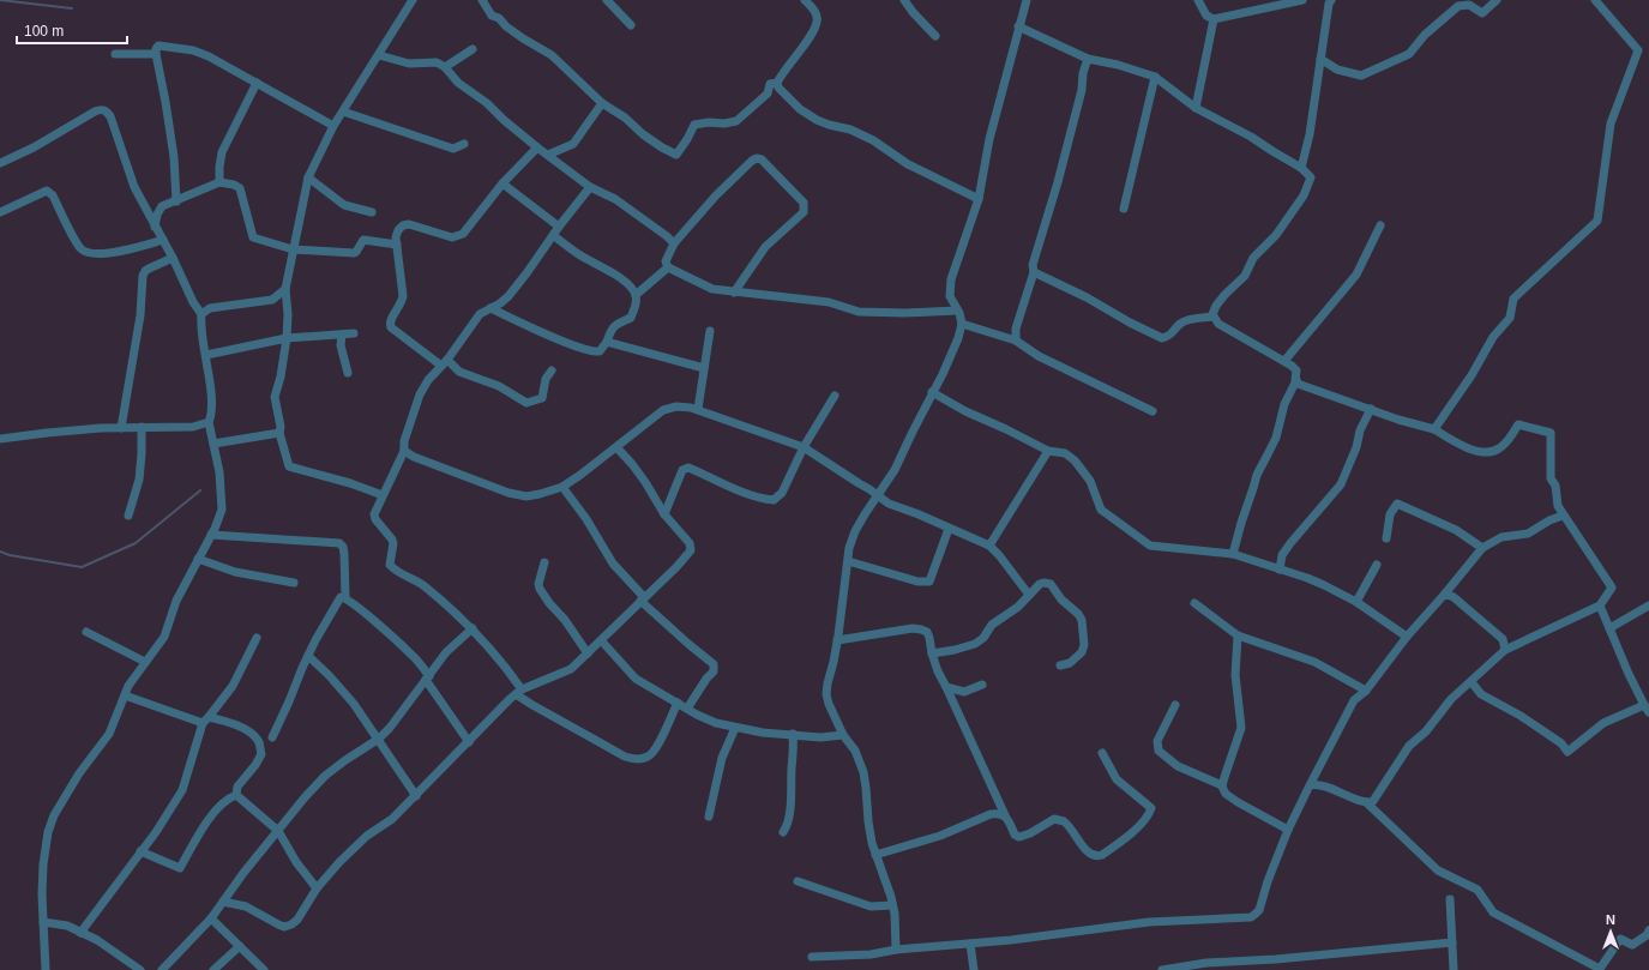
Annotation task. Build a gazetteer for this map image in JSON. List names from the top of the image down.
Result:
{
  "scale_bar": "100 m",
  "north": "top"
}
